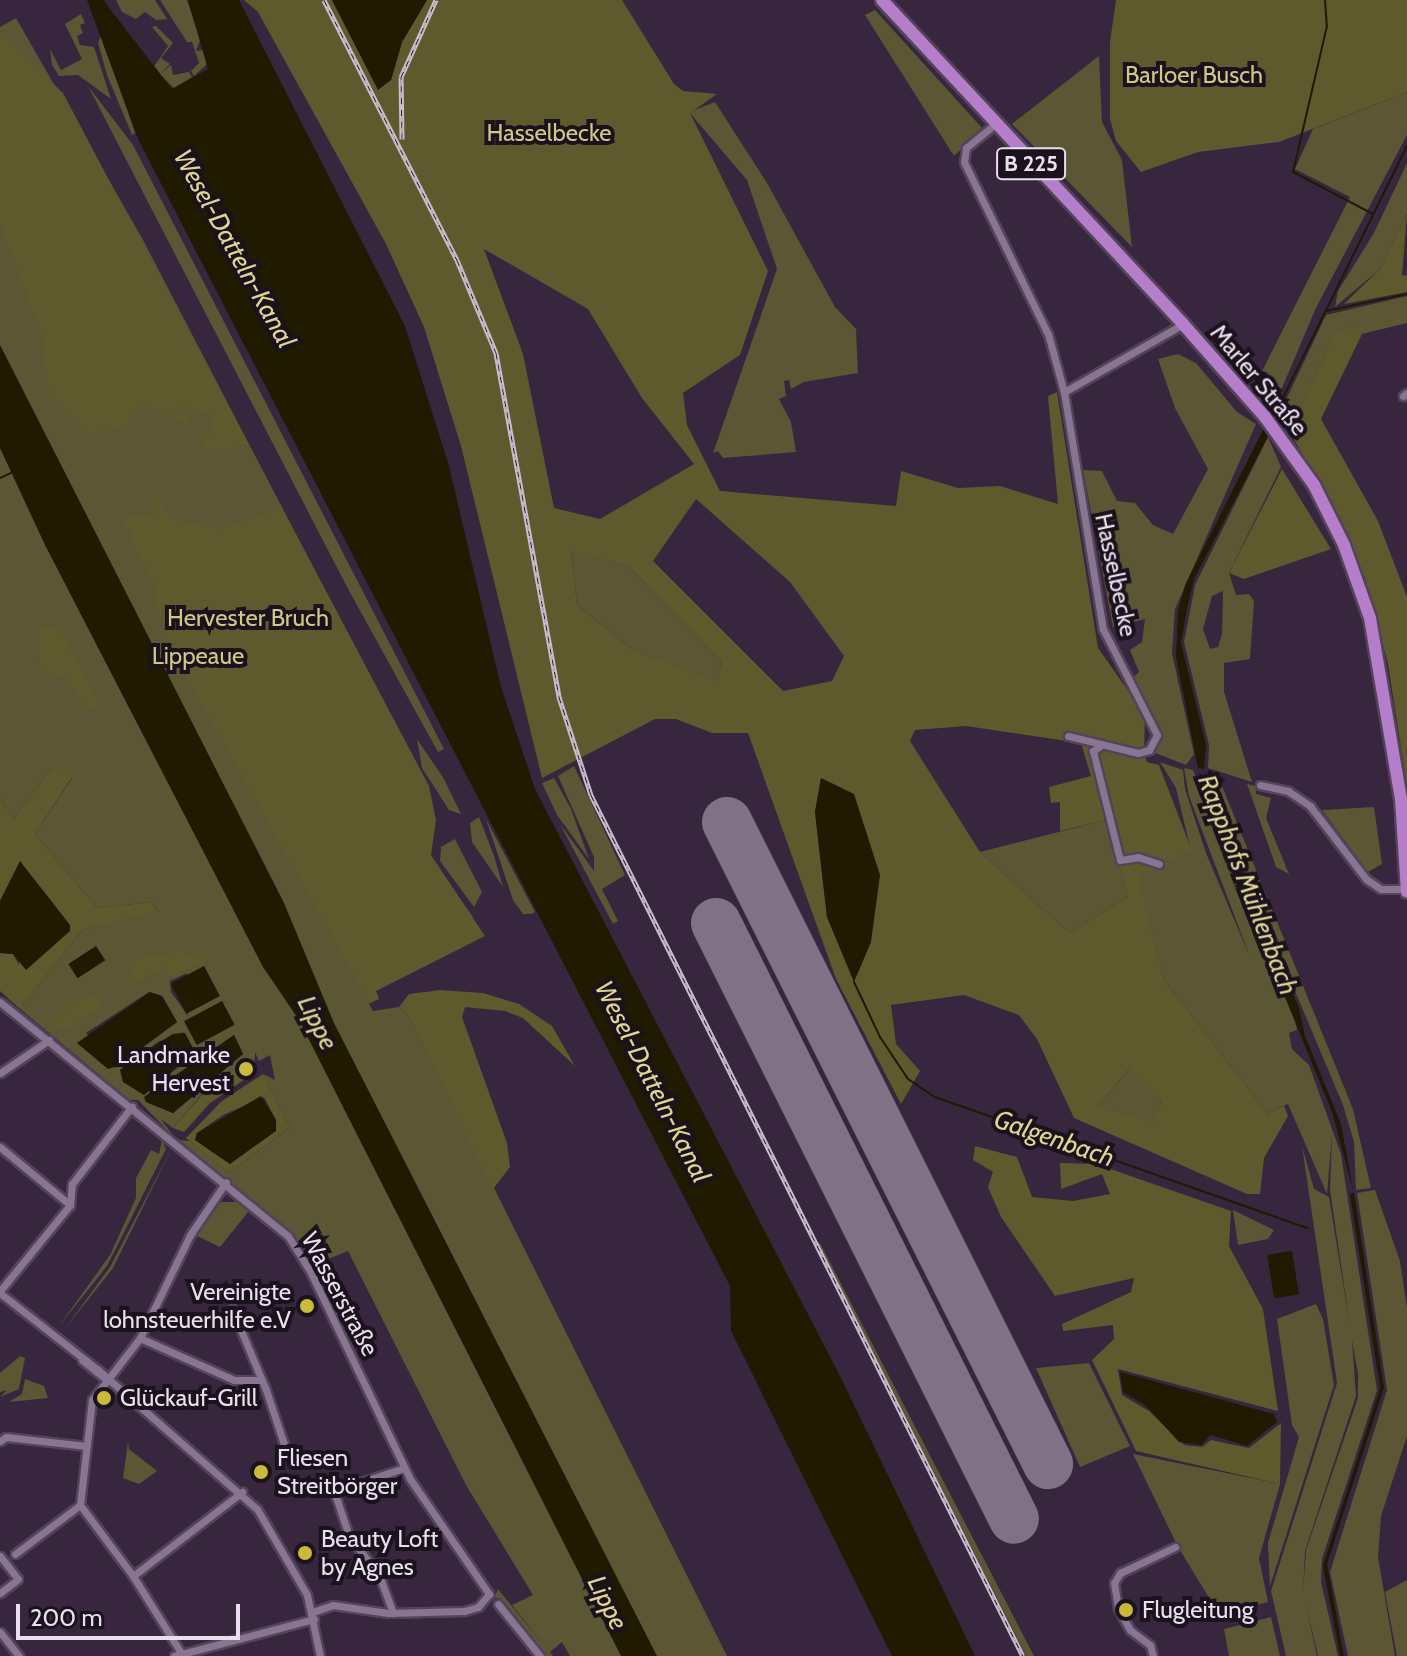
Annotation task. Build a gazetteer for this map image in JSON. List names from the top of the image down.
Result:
{
  "streets": {
    "main road": ["B 225", "Marler Straße"],
    "street": ["Hasselbecke", "Wasserstraße"]
  },
  "crossings": [
    ["Marler Straße", "Hasselbecke"]
  ],
  "water": [
    "Wesel-Datteln-Kanal",
    "Rapphofs Mühlenbach",
    "Lippe",
    "Galgenbach"
  ],
  "parks": [
    "Barloer Busch",
    "Hasselbecke",
    "Hervester Bruch",
    "Lippeaue"
  ],
  "places": [
    "Landmarke Hervest",
    "Vereinigte lohnsteuerhilfe e.V",
    "Glückauf-Grill",
    "Fliesen Streitbörger",
    "Beauty Loft by Agnes",
    "Flugleitung"
  ],
  "scale_bar": "200 m"
}
